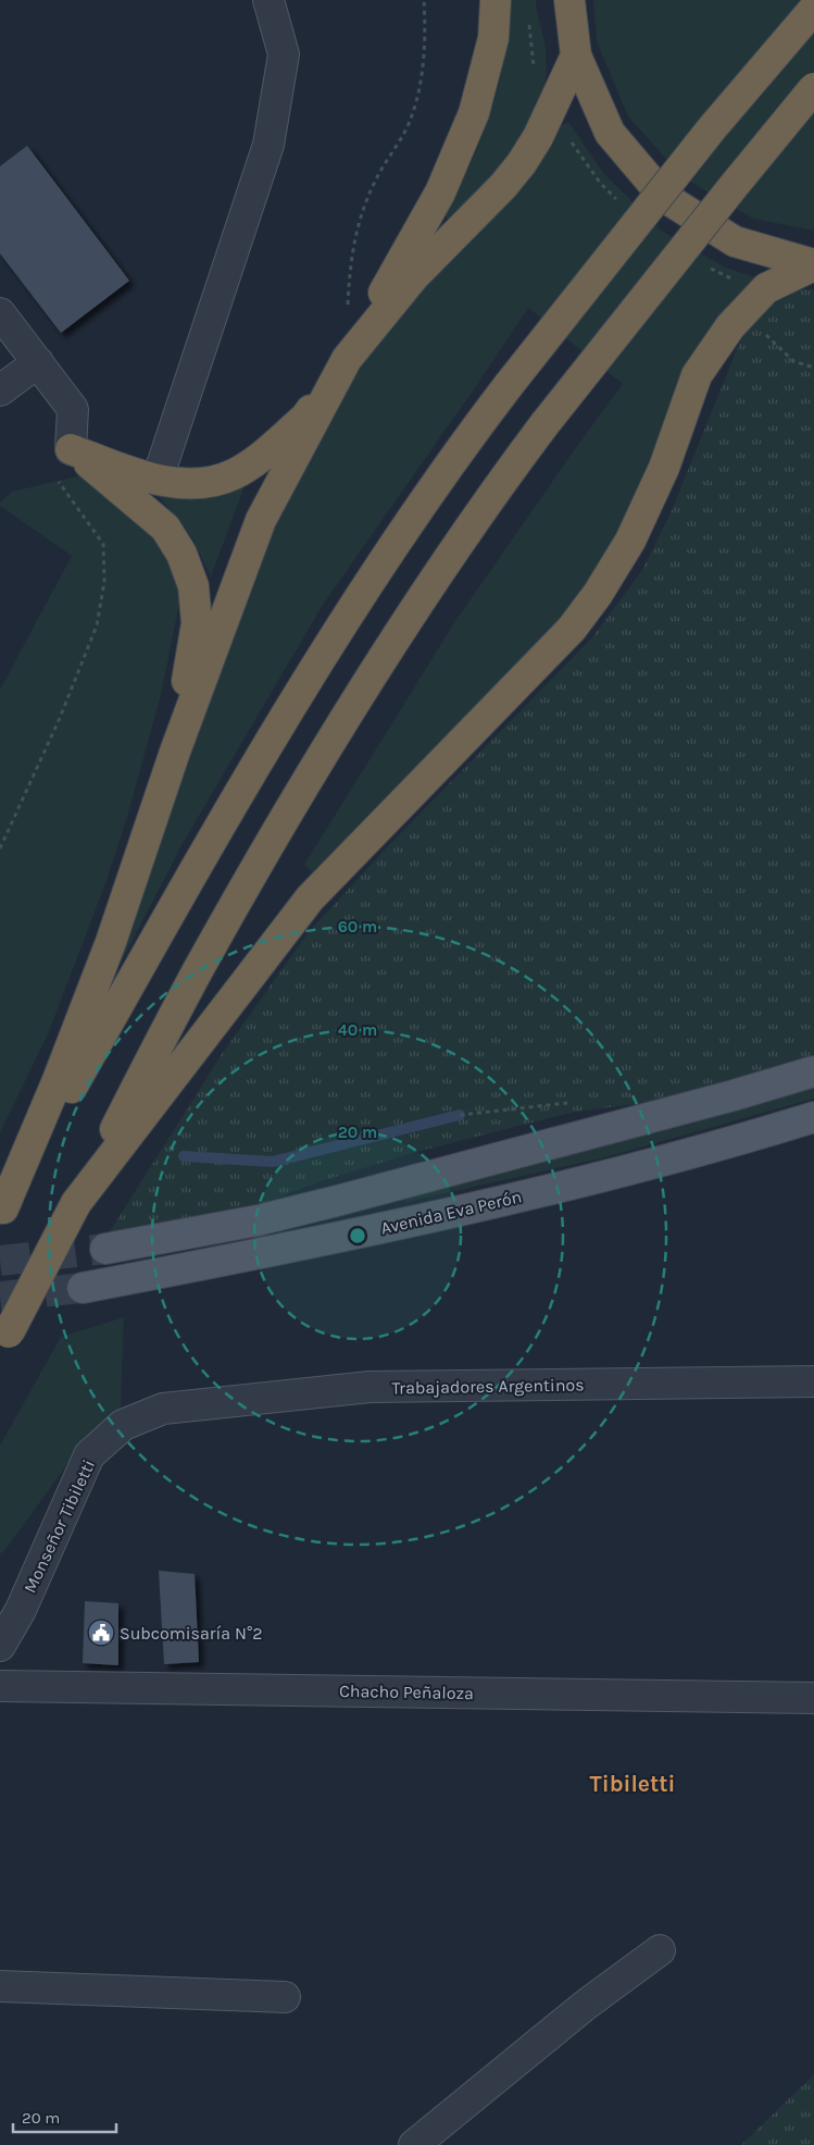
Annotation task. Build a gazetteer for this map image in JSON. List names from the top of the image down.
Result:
{
  "streets": {
    "main road": ["Avenida Eva Perón"],
    "street": ["Trabajadores Argentinos", "Monseñor Tibiletti", "Chacho Peñaloza"]
  },
  "crossings": [
    ["Trabajadores Argentinos", "Monseñor Tibiletti"]
  ],
  "districts": ["Tibiletti"],
  "places": {
    "public building": ["Subcomisaría N°2"]
  },
  "scale_bar": "20 m",
  "rings": ["60 m", "40 m", "20 m"]
}
